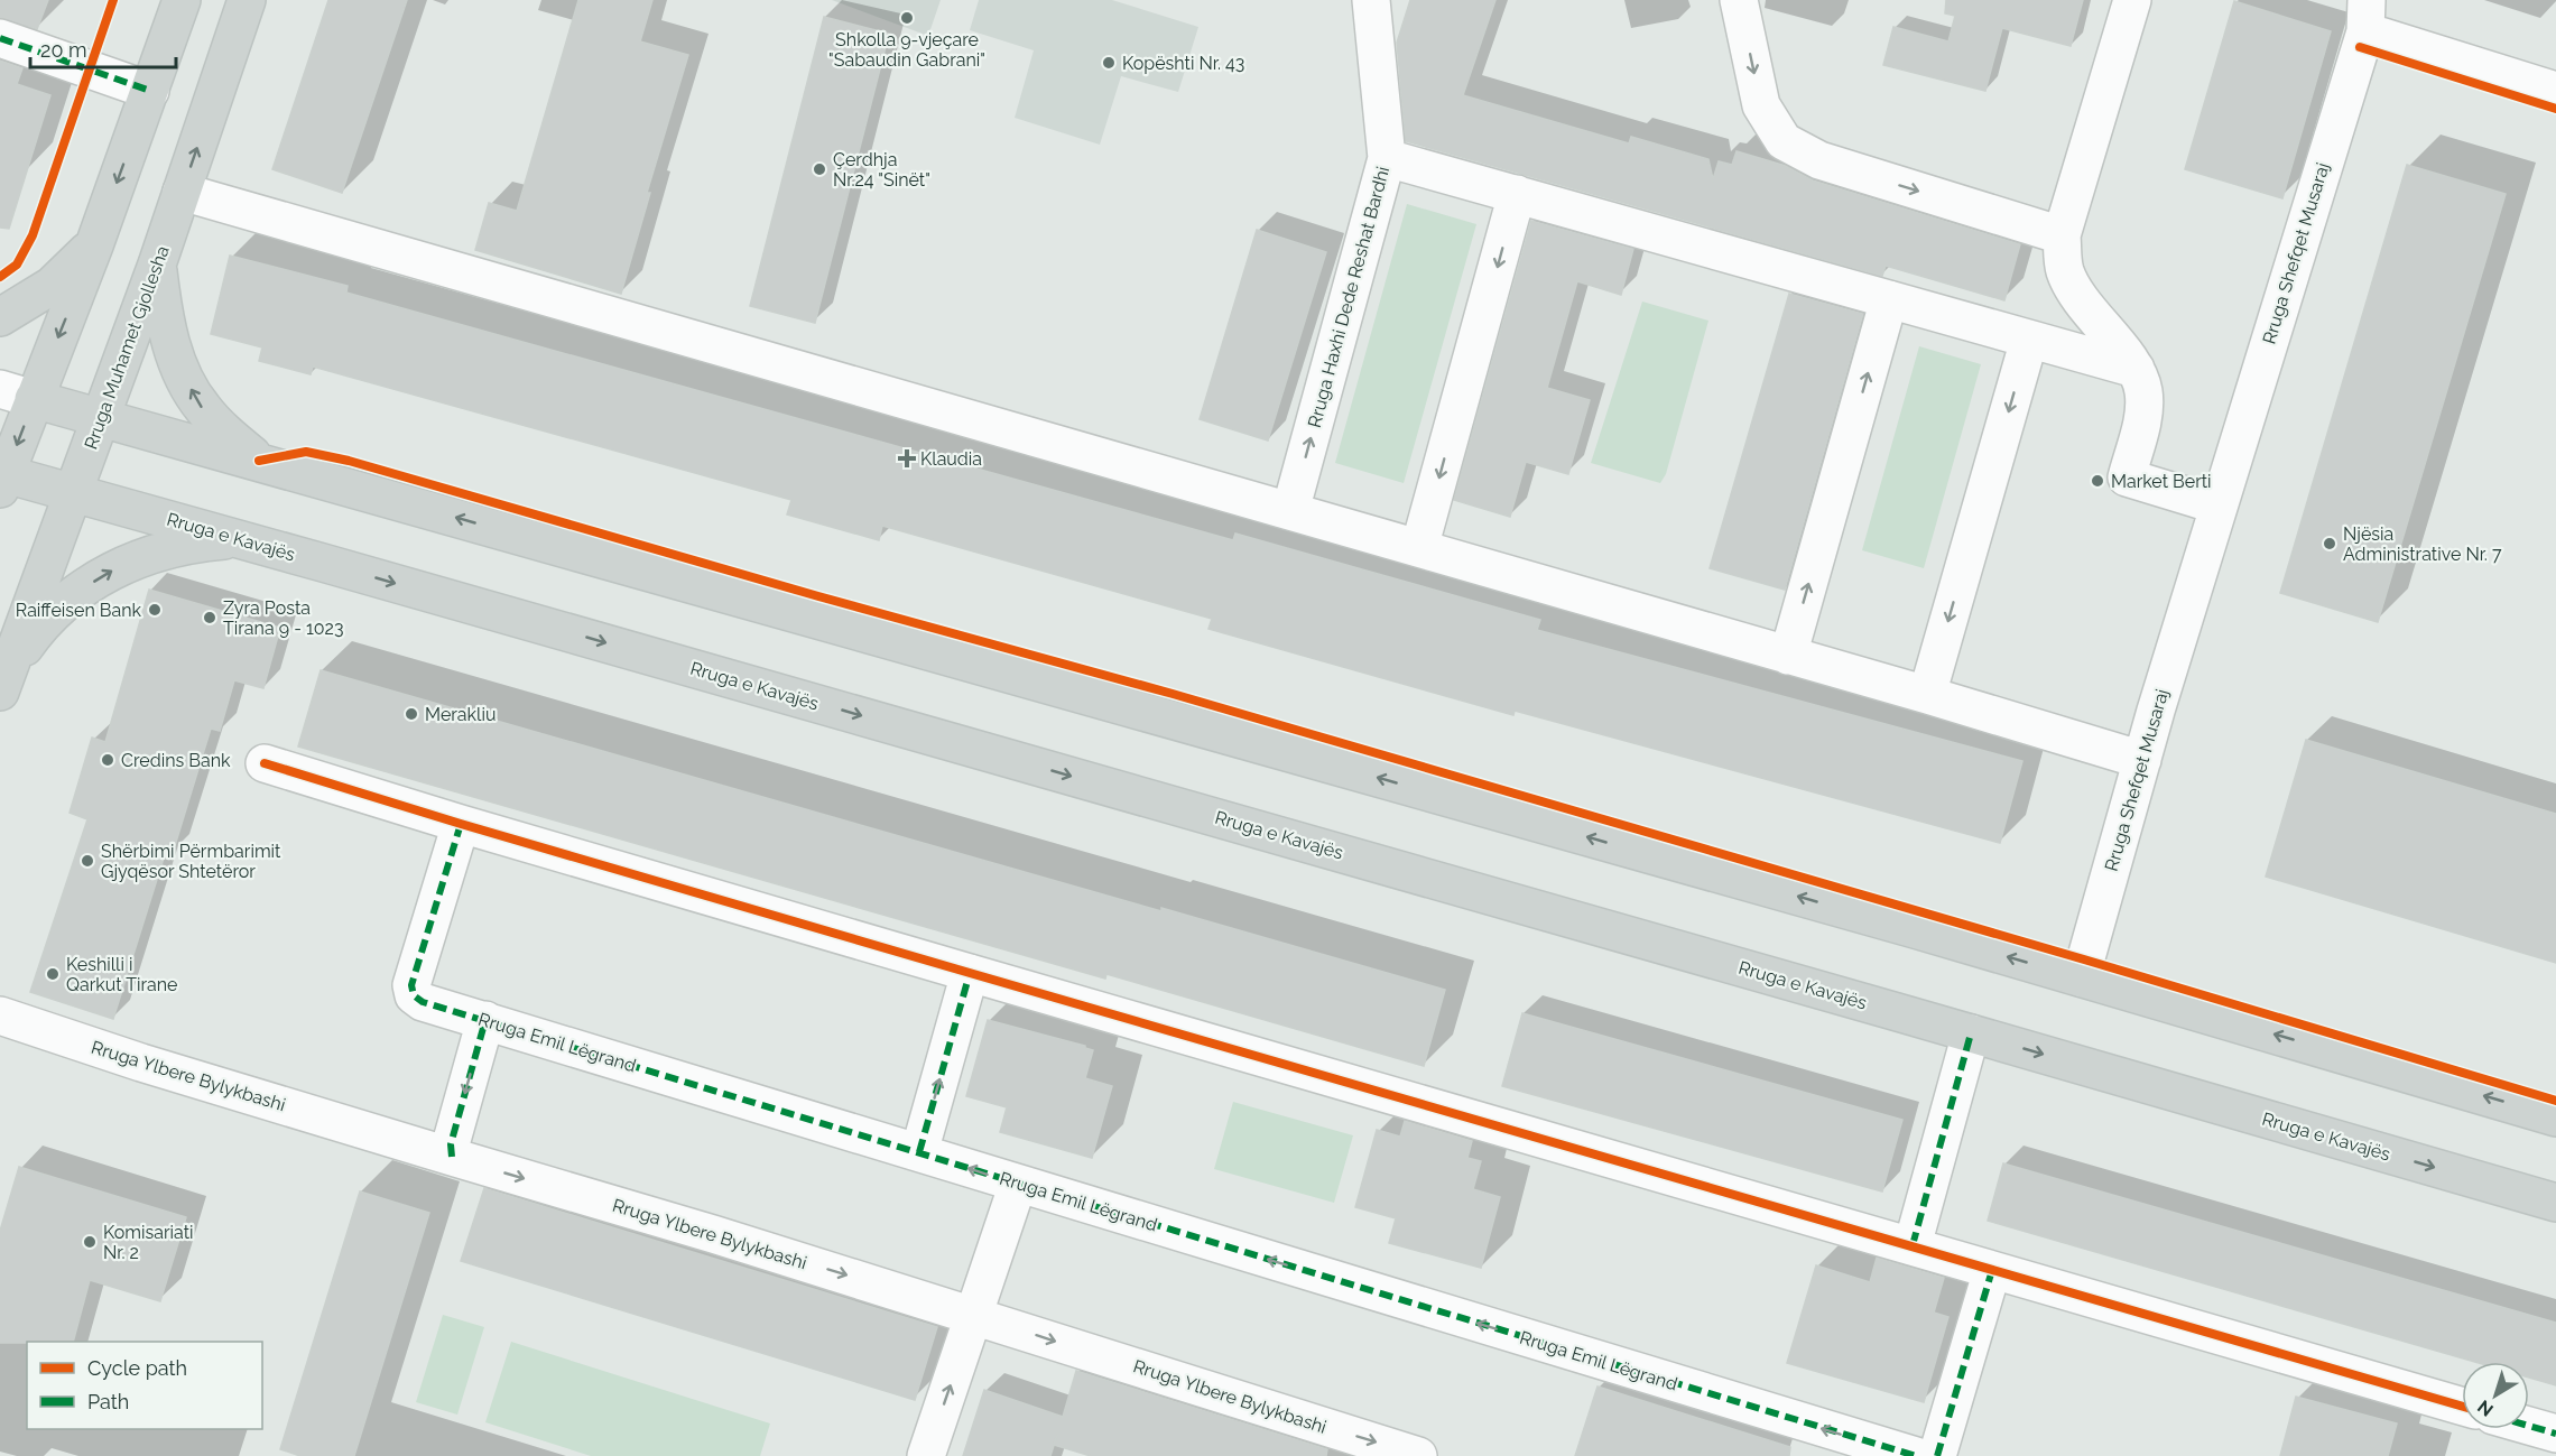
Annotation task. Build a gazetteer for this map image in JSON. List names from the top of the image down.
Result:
{
  "streets": {
    "main road": ["Rruga Muhamet Gjollesha", "Rruga e Kavajës"],
    "street": [
      "Rruga Shefqet Musaraj",
      "Rruga Haxhi Dede Reshat Bardhi",
      "Rruga Emil Lëgrand",
      "Rruga Ylbere Bylykbashi"
    ]
  },
  "crossings": [
    ["Rruga Muhamet Gjollesha", "Rruga e Kavajës"]
  ],
  "places": {
    "other": [
      "Shkolla 9-vjeçare \"Sabaudin Gabrani\"",
      "Kopështi Nr. 43",
      "Çerdhja Nr.24 \"Sinët\"",
      "Market Berti",
      "Njësia Administrative Nr. 7",
      "Raiffeisen Bank",
      "Zyra Posta Tirana 9 - 1023",
      "Merakliu",
      "Credins Bank",
      "Shërbimi Përmbarimit Gjyqësor Shtetëror",
      "Keshilli i Qarkut Tirane",
      "Komisariati Nr. 2"
    ],
    "health": ["Klaudia"]
  },
  "legend": ["Cycle path", "Path"],
  "scale_bar": "20 m",
  "north": "bottom left"
}
